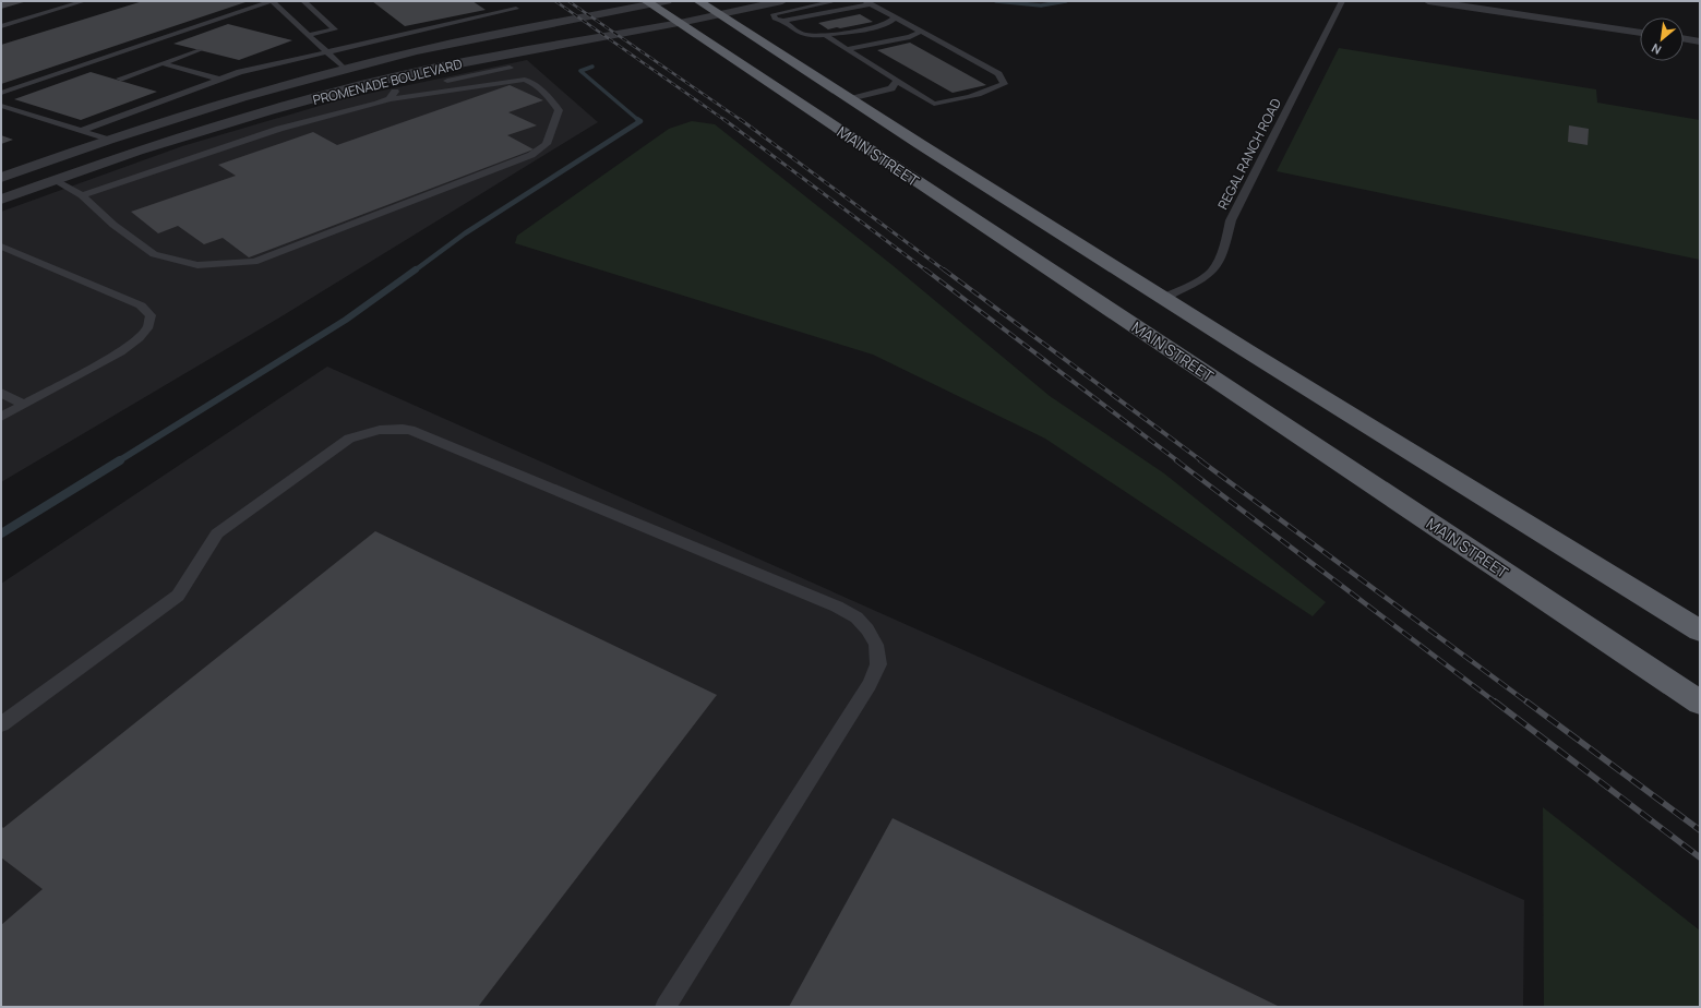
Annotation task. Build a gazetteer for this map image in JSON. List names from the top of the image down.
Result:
{
  "streets": {
    "highway": ["MAIN STREET"],
    "street": ["PROMENADE BOULEVARD"],
    "lane": ["REGAL RANCH ROAD"]
  },
  "crossings": [
    ["PROMENADE BOULEVARD", "MAIN STREET"],
    ["REGAL RANCH ROAD", "MAIN STREET"]
  ],
  "north": "bottom left"
}
